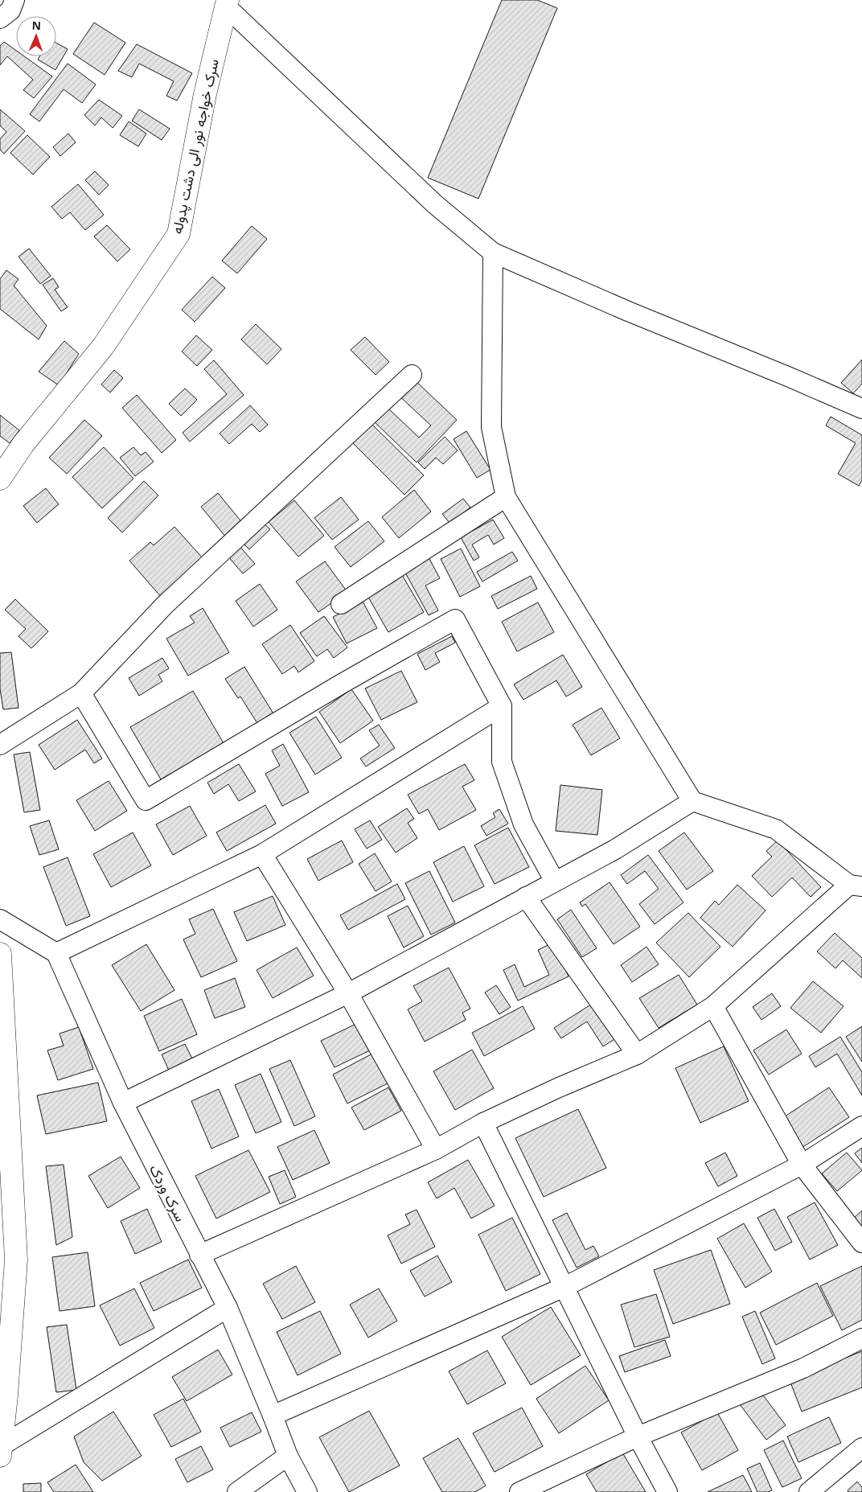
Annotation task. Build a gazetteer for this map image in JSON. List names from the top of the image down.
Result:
{
  "streets": {
    "main road": ["سرک خواجه نور الی دشت پدوله"],
    "street": ["سرک وردک"]
  },
  "north": "top"
}
